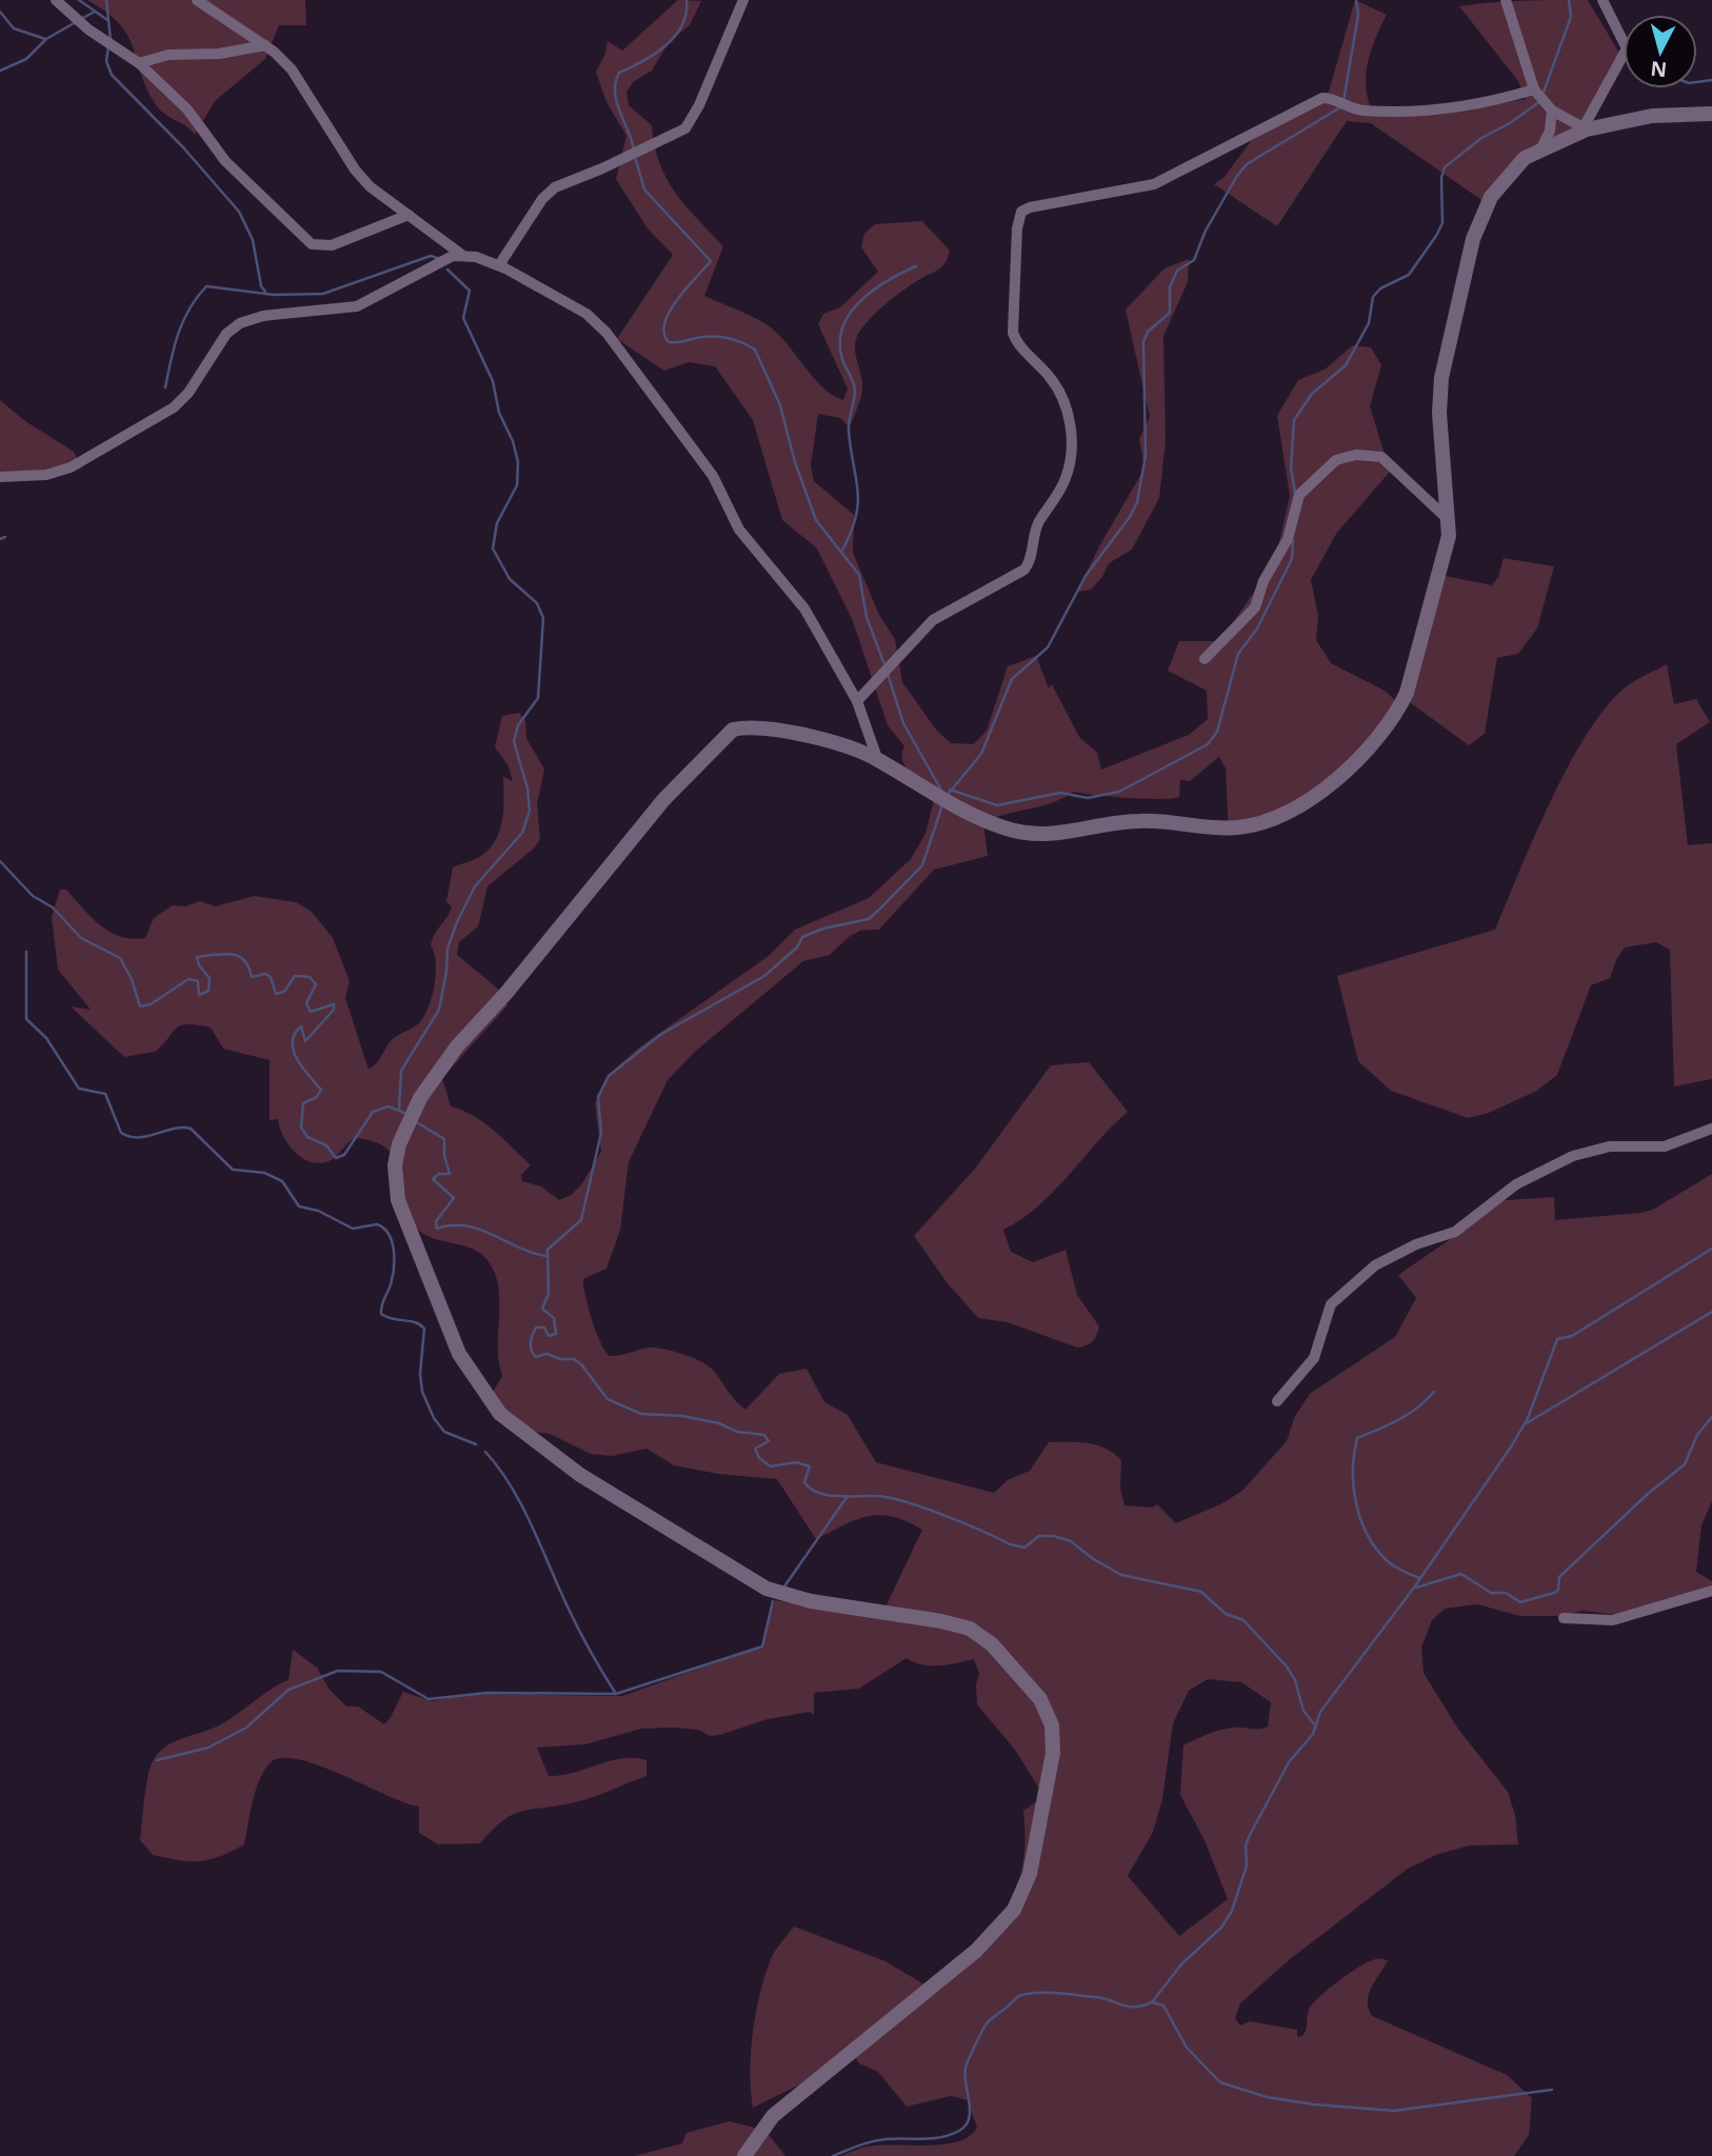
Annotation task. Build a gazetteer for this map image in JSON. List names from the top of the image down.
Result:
{
  "north": "bottom"
}
